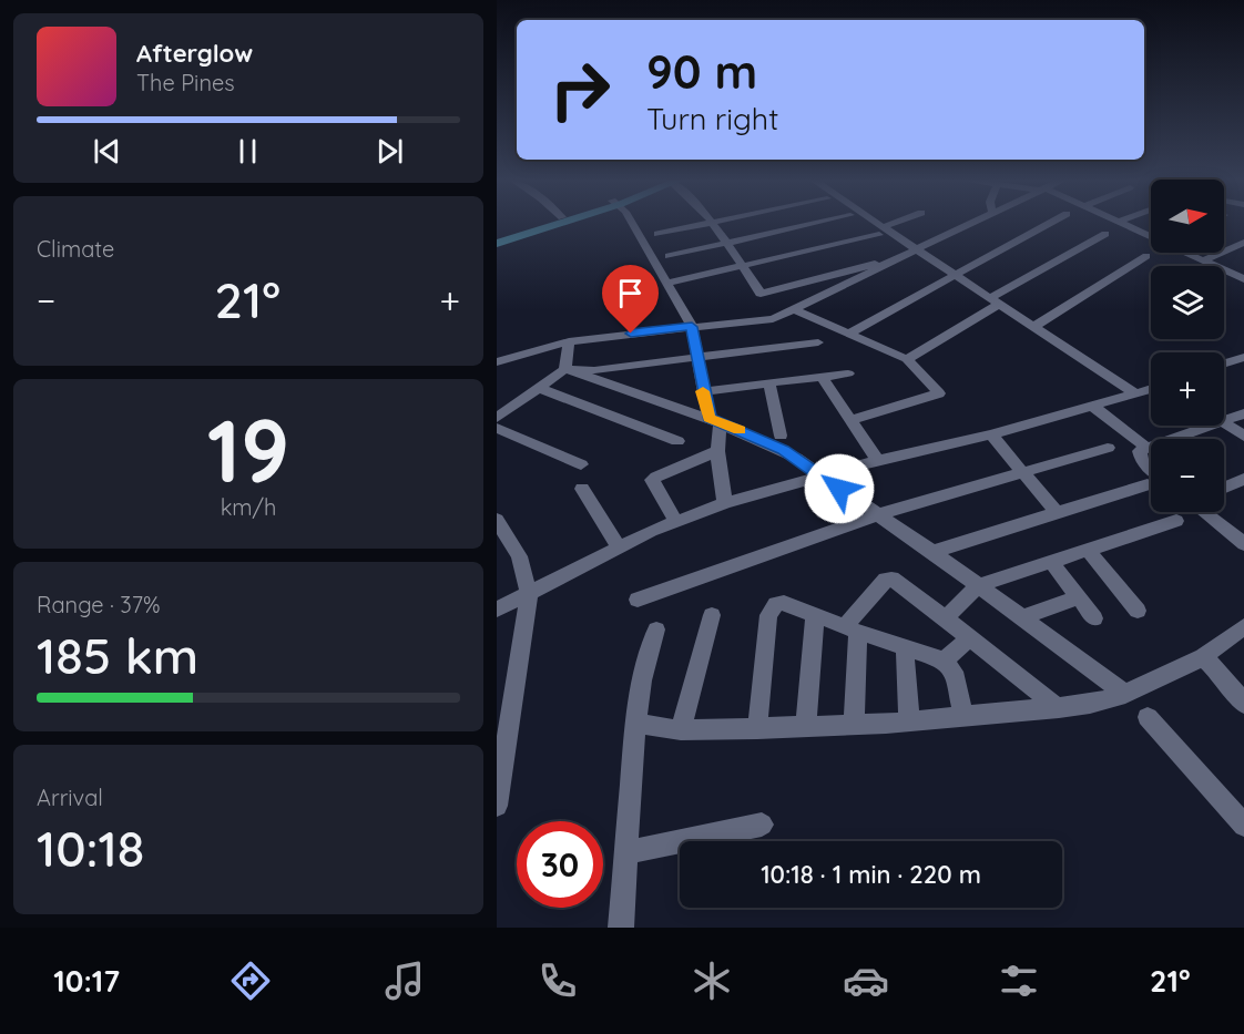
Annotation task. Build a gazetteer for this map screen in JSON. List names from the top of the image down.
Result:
{
  "north": "right",
  "page": {
    "turn": ["90 m", "Turn right"],
    "song": ["Afterglow", "The Pines"],
    "map_buttons": ["+", "−"],
    "tile": [
      "Climate",
      ["19", "km/h"],
      ["Range · 37%", "185 km"],
      ["Arrival", "10:18"]
    ],
    "heat": ["−", "21°", "+"],
    "limit": "30",
    "trip": "10:18 · 1 min · 220 m",
    "tabs": ["10:17", "21°"]
  }
}
